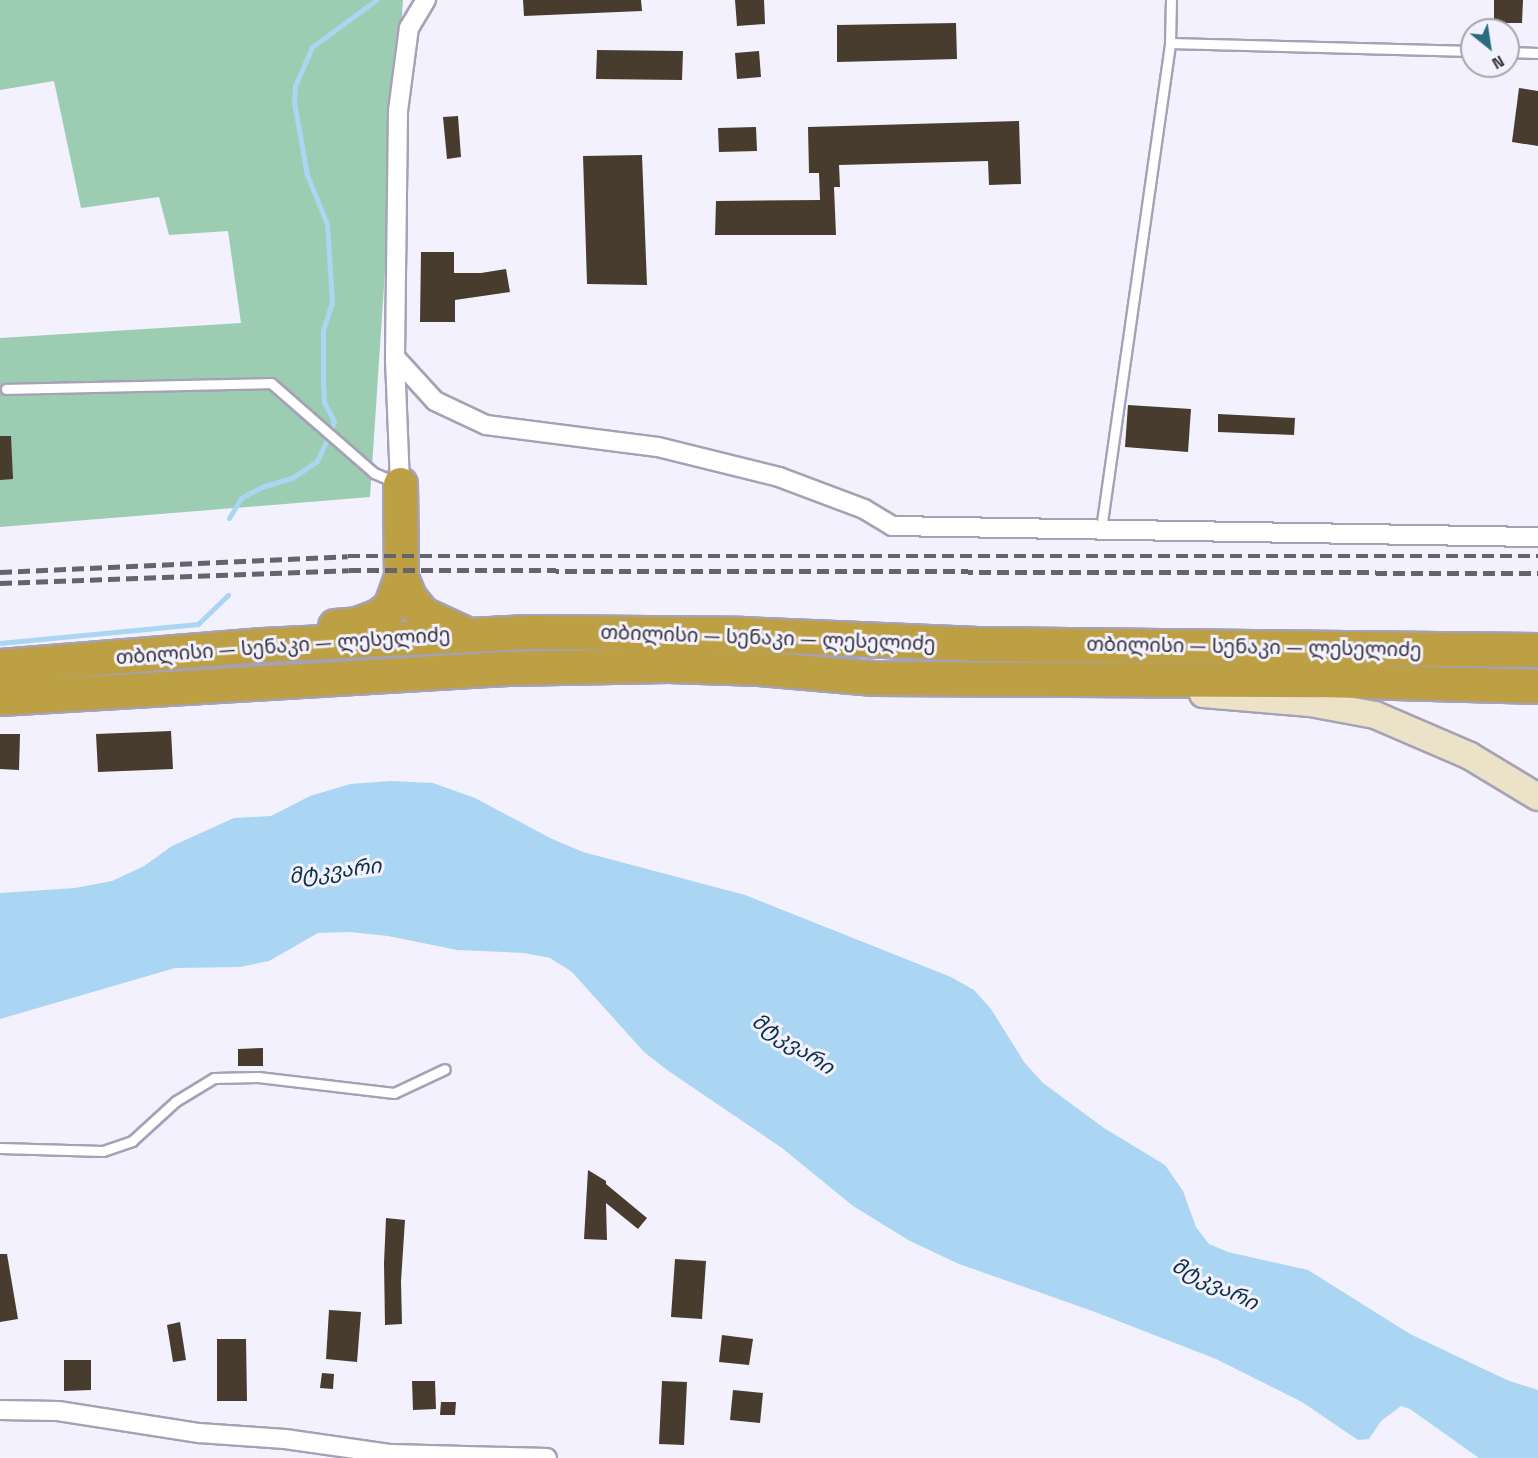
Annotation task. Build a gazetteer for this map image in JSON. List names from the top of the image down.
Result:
{
  "streets": {
    "highway": ["თბილისი — სენაკი — ლესელიძე"]
  },
  "water": ["მტკვარი"],
  "north": "bottom right"
}
